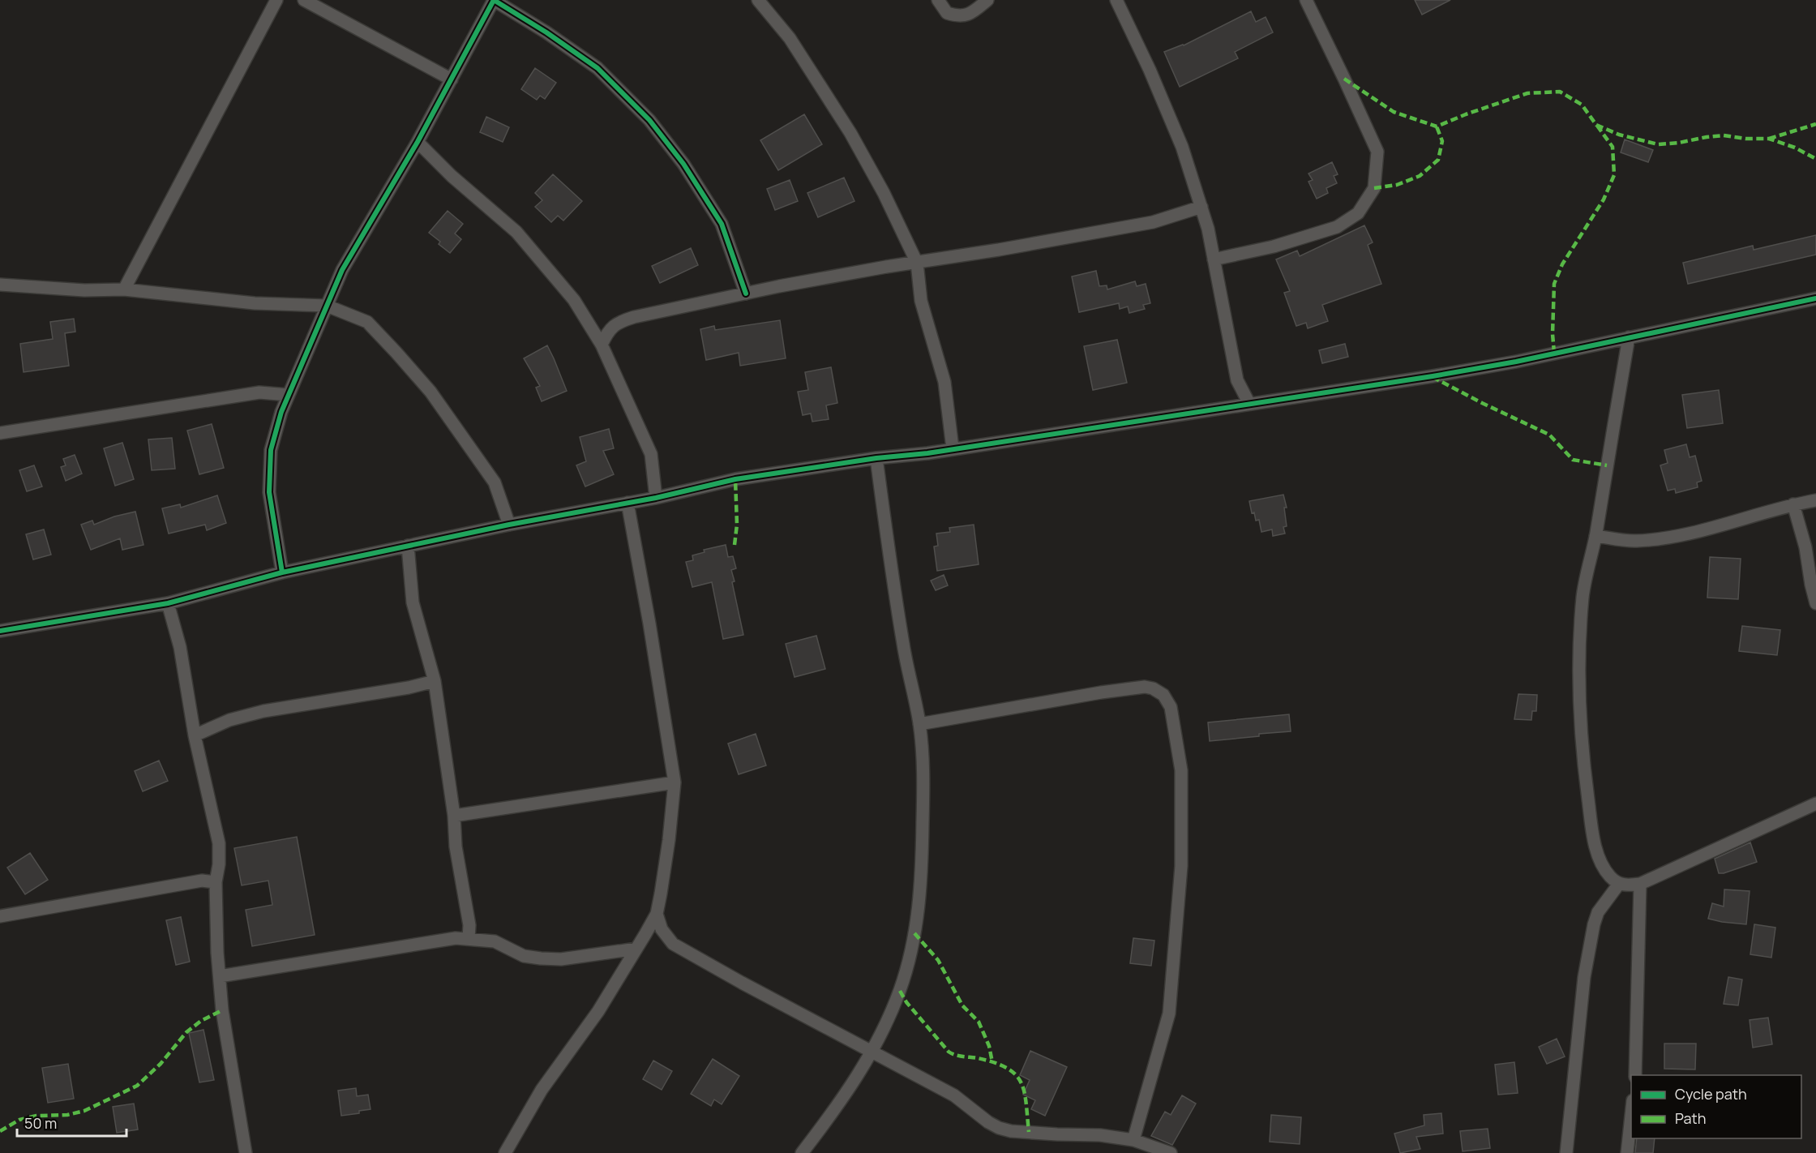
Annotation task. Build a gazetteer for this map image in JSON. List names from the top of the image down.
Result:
{
  "legend": ["Cycle path", "Path"],
  "scale_bar": "50 m"
}
